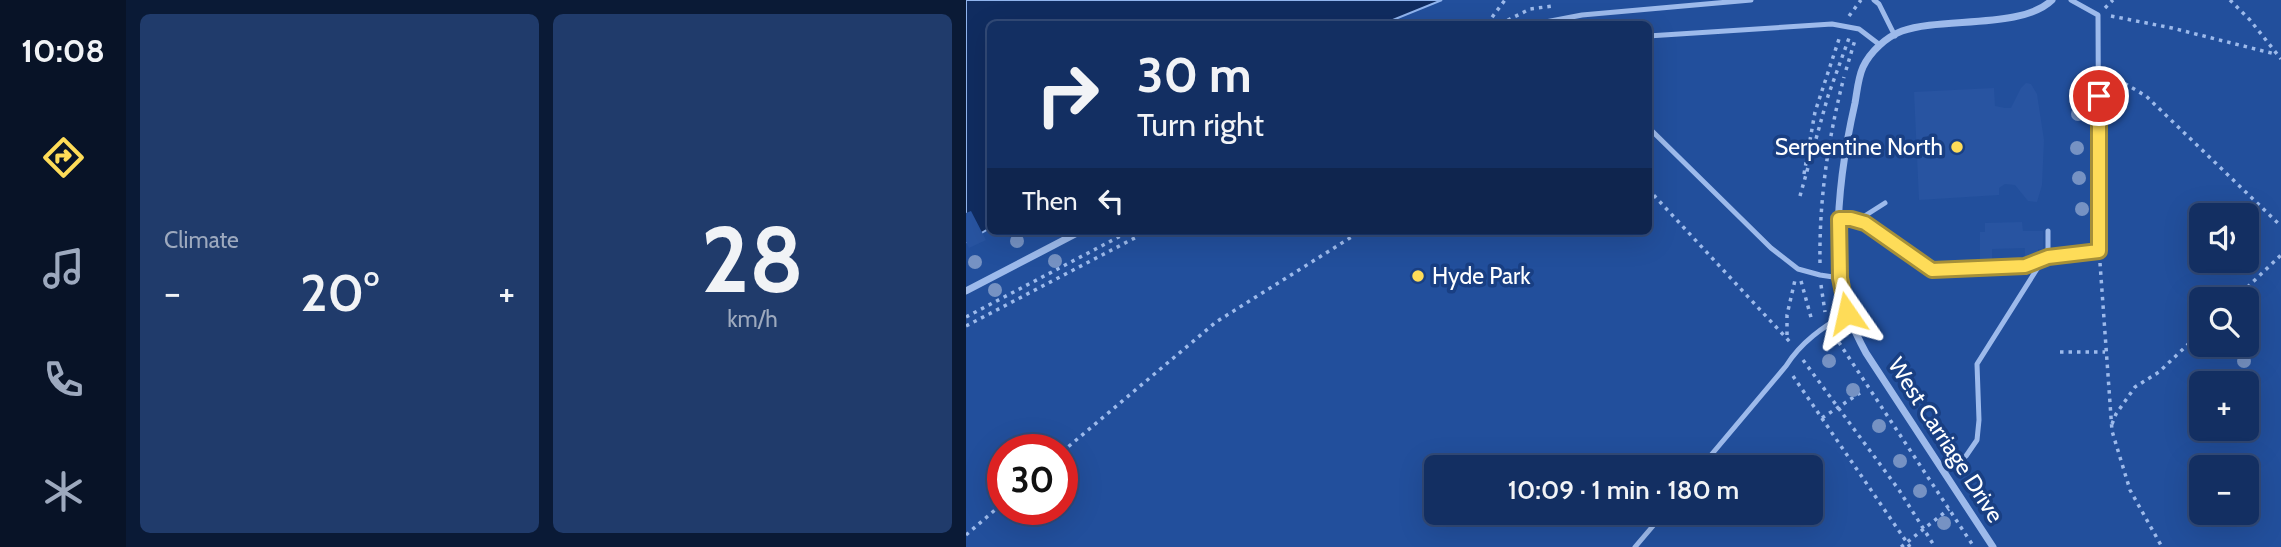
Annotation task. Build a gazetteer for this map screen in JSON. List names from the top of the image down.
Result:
{
  "streets": {
    "street": ["West Carriage Drive"]
  },
  "places": ["Serpentine North", "Hyde Park"],
  "page": {
    "tabs": "10:08",
    "tile": [
      "Climate",
      ["28", "km/h"]
    ],
    "turn": ["30 m", "Turn right"],
    "then": "Then",
    "map_buttons": ["+", "−"],
    "heat": ["−", "20°", "+"],
    "limit": "30",
    "trip": "10:09 · 1 min · 180 m"
  }
}
